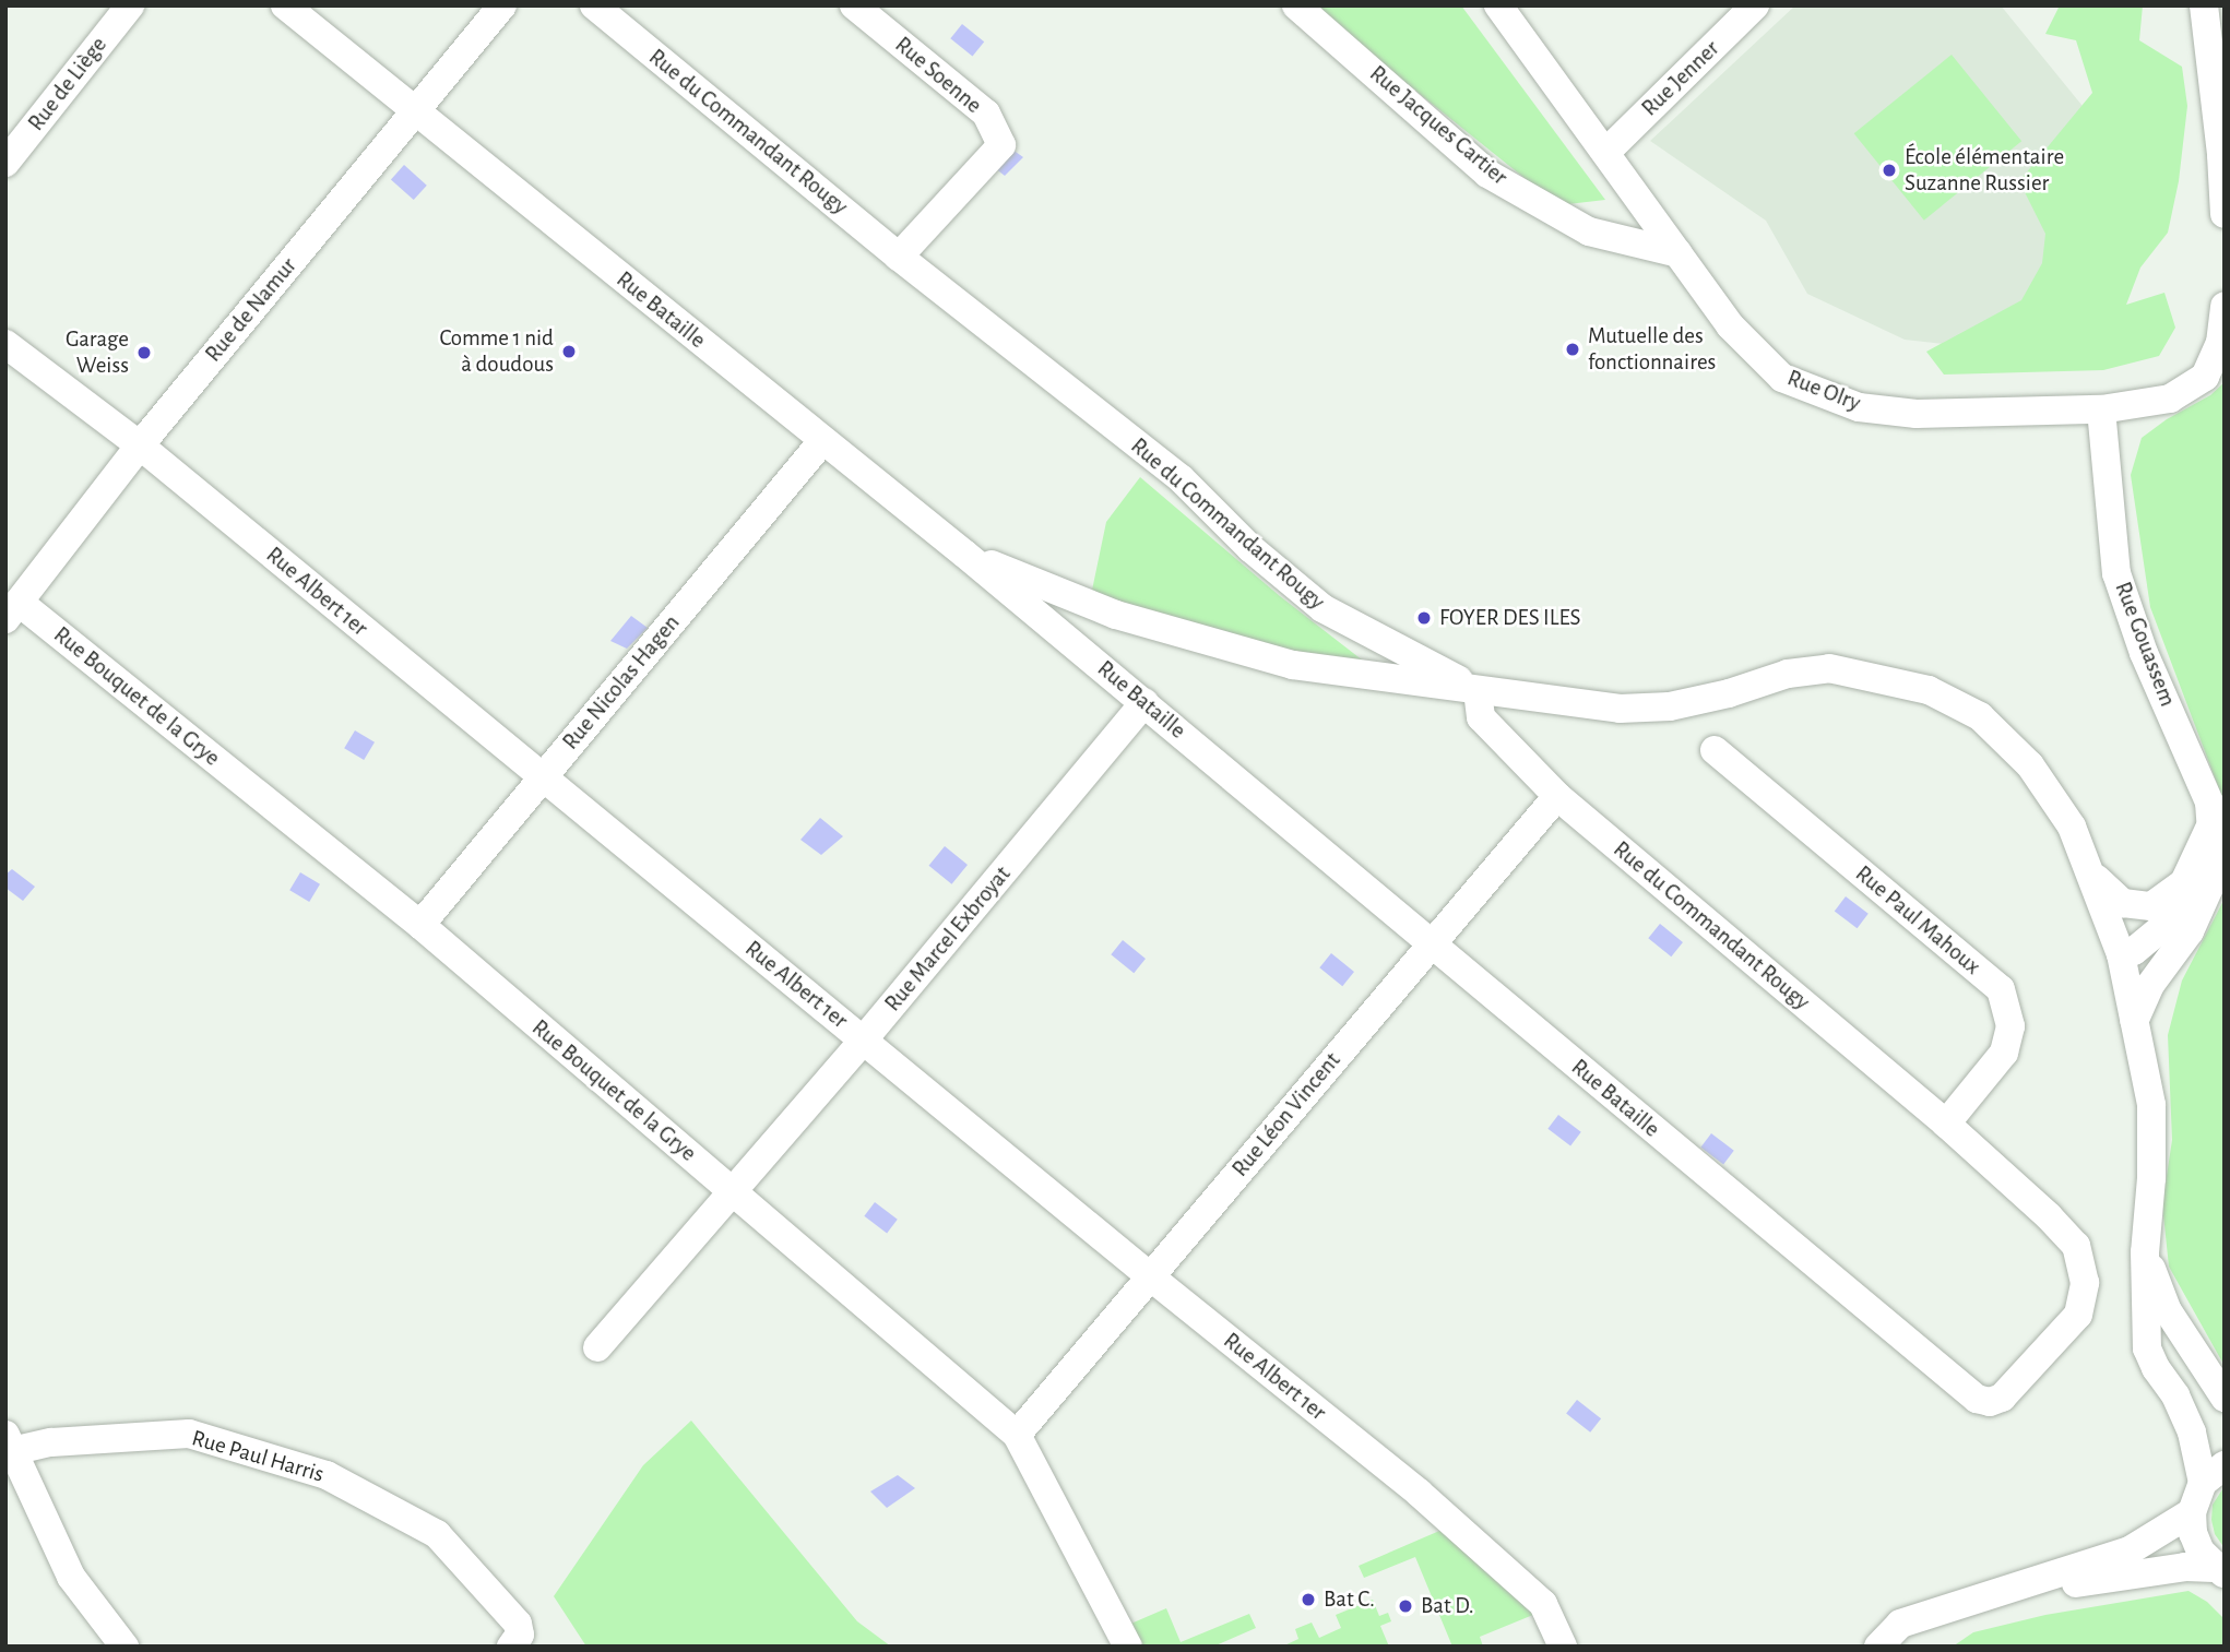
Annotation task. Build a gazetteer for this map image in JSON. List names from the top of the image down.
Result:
{
  "streets": {
    "street": [
      "Rue Soenne",
      "Rue Jenner",
      "Rue de Liège",
      "Rue Jacques Cartier",
      "Rue du Commandant Rougy",
      "Rue de Namur",
      "Rue Bataille",
      "Rue Olry",
      "Rue Albert 1er",
      "Rue Gouassem",
      "Rue Nicolas Hagen",
      "Rue Bouquet de la Grye",
      "Rue Paul Mahoux",
      "Rue Marcel Exbroyat",
      "Rue Léon Vincent",
      "Rue Paul Harris"
    ]
  },
  "crossings": [
    ["Rue Soenne", "Rue du Commandant Rougy"],
    ["Rue Jenner", "Rue Olry"],
    ["Rue Jacques Cartier", "Rue Olry"],
    ["Rue du Commandant Rougy", "Rue Bataille"],
    ["Rue du Commandant Rougy", "Rue Paul Mahoux"],
    ["Rue du Commandant Rougy", "Rue Léon Vincent"],
    ["Rue de Namur", "Rue Bataille"],
    ["Rue de Namur", "Rue Albert 1er"],
    ["Rue de Namur", "Rue Bouquet de la Grye"],
    ["Rue Bataille", "Rue Nicolas Hagen"],
    ["Rue Bataille", "Rue Marcel Exbroyat"],
    ["Rue Bataille", "Rue Léon Vincent"],
    ["Rue Olry", "Rue Gouassem"],
    ["Rue Albert 1er", "Rue Nicolas Hagen"],
    ["Rue Albert 1er", "Rue Marcel Exbroyat"],
    ["Rue Albert 1er", "Rue Léon Vincent"],
    ["Rue Nicolas Hagen", "Rue Bouquet de la Grye"],
    ["Rue Bouquet de la Grye", "Rue Marcel Exbroyat"],
    ["Rue Bouquet de la Grye", "Rue Léon Vincent"]
  ],
  "places": [
    "École élémentaire Suzanne Russier",
    "Mutuelle des fonctionnaires",
    "Comme 1 nid à doudous",
    "Garage Weiss",
    "FOYER DES ILES",
    "Bat C.",
    "Bat D."
  ]
}
